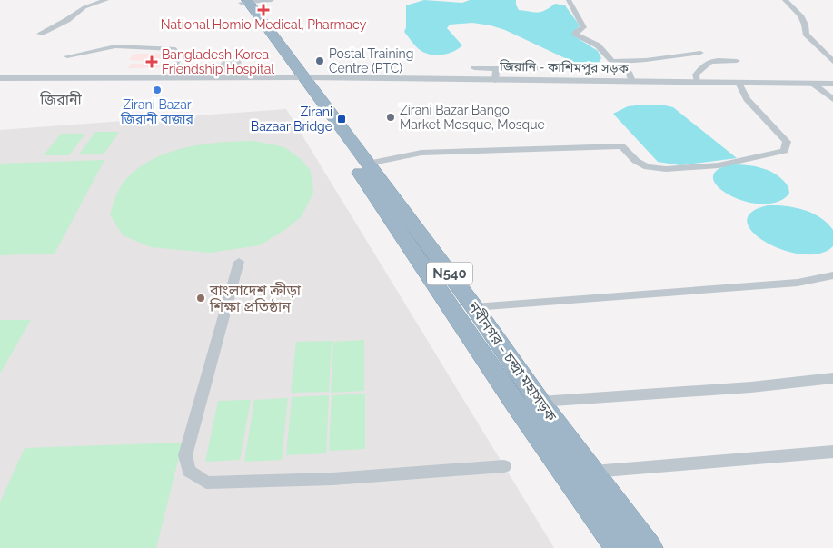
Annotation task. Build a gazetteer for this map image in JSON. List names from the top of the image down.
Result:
{
  "streets": {
    "highway": ["N540", "নবীনগর - চন্দ্রা মহাসড়ক"],
    "street": ["জিরানি - কাশিমপুর সড়ক"]
  },
  "crossings": [
    ["জিরানি - কাশিমপুর সড়ক", "নবীনগর - চন্দ্রা মহাসড়ক"]
  ],
  "districts": ["জিরানী"],
  "places": {
    "health": ["National Homio Medical, Pharmacy", "Bangladesh Korea Friendship Hospital"],
    "other": [
      "Postal Training Centre (PTC)",
      "Zirani Bazar জিরানী বাজার",
      "Zirani Bazar Bango Market Mosque, Mosque",
      "বাংলাদেশ ক্রীড়া শিক্ষা প্রতিষ্ঠান"
    ],
    "transit": ["Zirani Bazaar Bridge"]
  }
}
